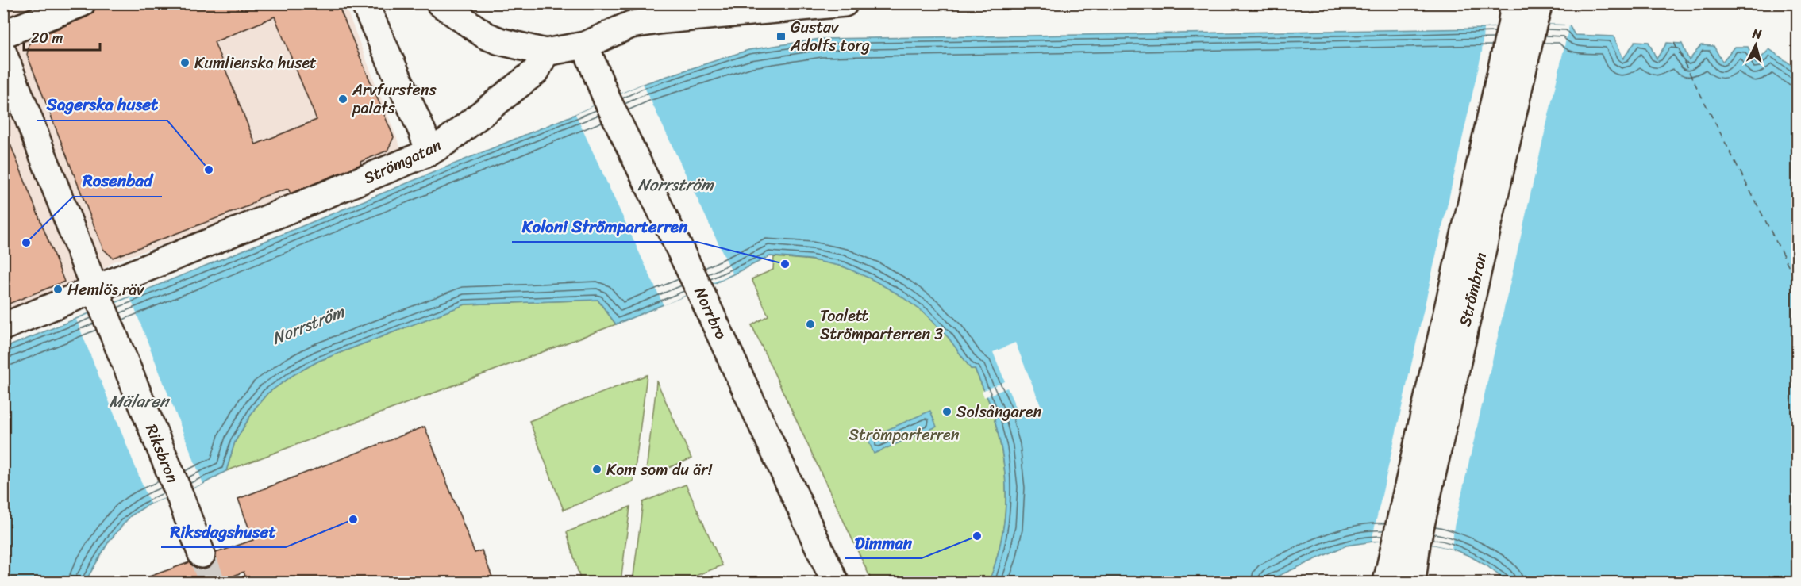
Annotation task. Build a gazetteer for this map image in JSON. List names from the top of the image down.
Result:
{
  "streets": {
    "street": [
      "Strömgatan",
      "Strömbron",
      "Norrbro",
      "Riksbron"
    ]
  },
  "crossings": [
    ["Strömgatan", "Riksbron"]
  ],
  "water": ["Norrström", "Mälaren"],
  "parks": ["Strömparterren"],
  "places": {
    "transit": ["Gustav Adolfs torg"],
    "other": [
      "Kumlienska huset",
      "Arvfurstens palats",
      "Sagerska huset",
      "Rosenbad",
      "Koloni Strömparterren",
      "Hemlös räv",
      "Toalett Strömparterren 3",
      "Solsångaren",
      "Kom som du är!",
      "Riksdagshuset",
      "Dimman"
    ]
  },
  "scale_bar": "20 m",
  "north": "top"
}
